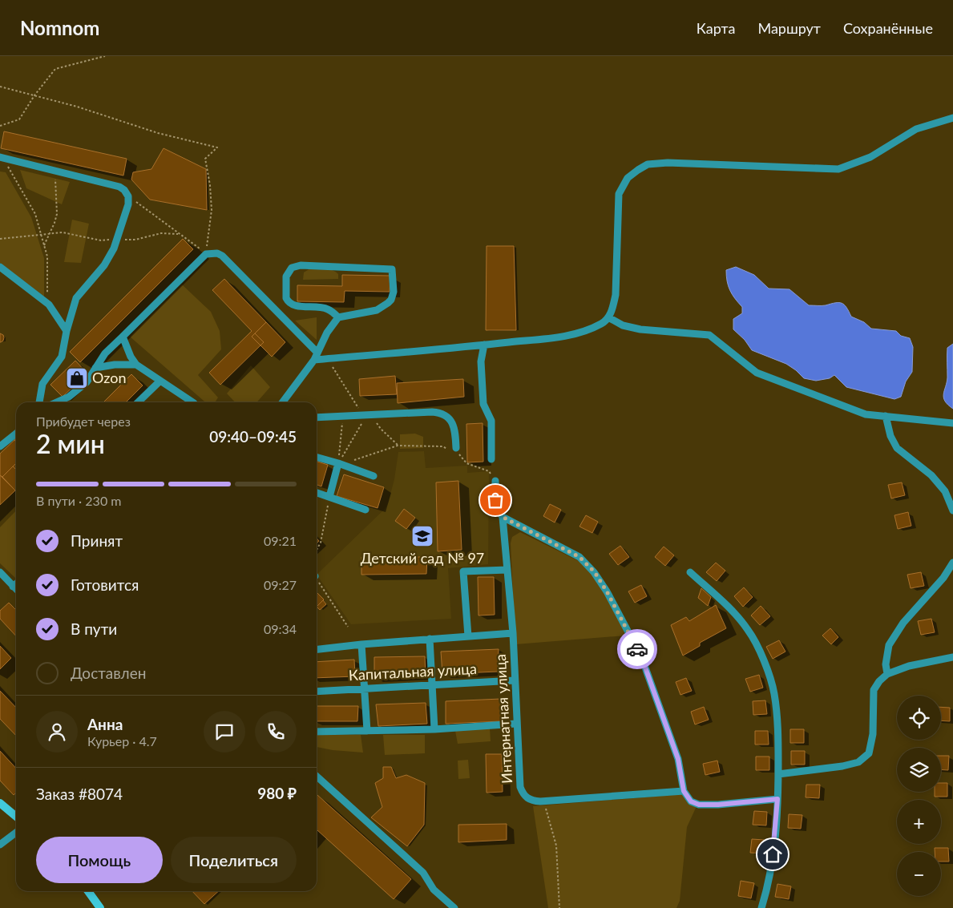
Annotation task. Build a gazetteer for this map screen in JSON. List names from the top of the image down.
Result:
{
  "streets": {
    "street": ["Капитальная улица", "Интернатная улица"]
  },
  "crossings": [
    ["Капитальная улица", "Интернатная улица"]
  ],
  "places": {
    "shop": ["Ozon"],
    "school or university": ["Детский сад № 97"]
  },
  "page": {
    "header": "Nomnom",
    "nav": ["Карта", "Маршрут", "Сохранённые"],
    "heading": ["2 мин", "Прибудет через", "09:40–09:45"],
    "panel": [
      "Анна",
      "Курьер · 4.7",
      "Заказ #8074",
      "980 ₽"
    ],
    "bar": "В пути · 230 m",
    "list": [
      ["Принят", "09:21"],
      ["Готовится", "09:27"],
      ["В пути", "09:34"],
      "Доставлен"
    ],
    "map_buttons": ["+", "−"],
    "buttons": ["Помощь", "Поделиться"]
  }
}
